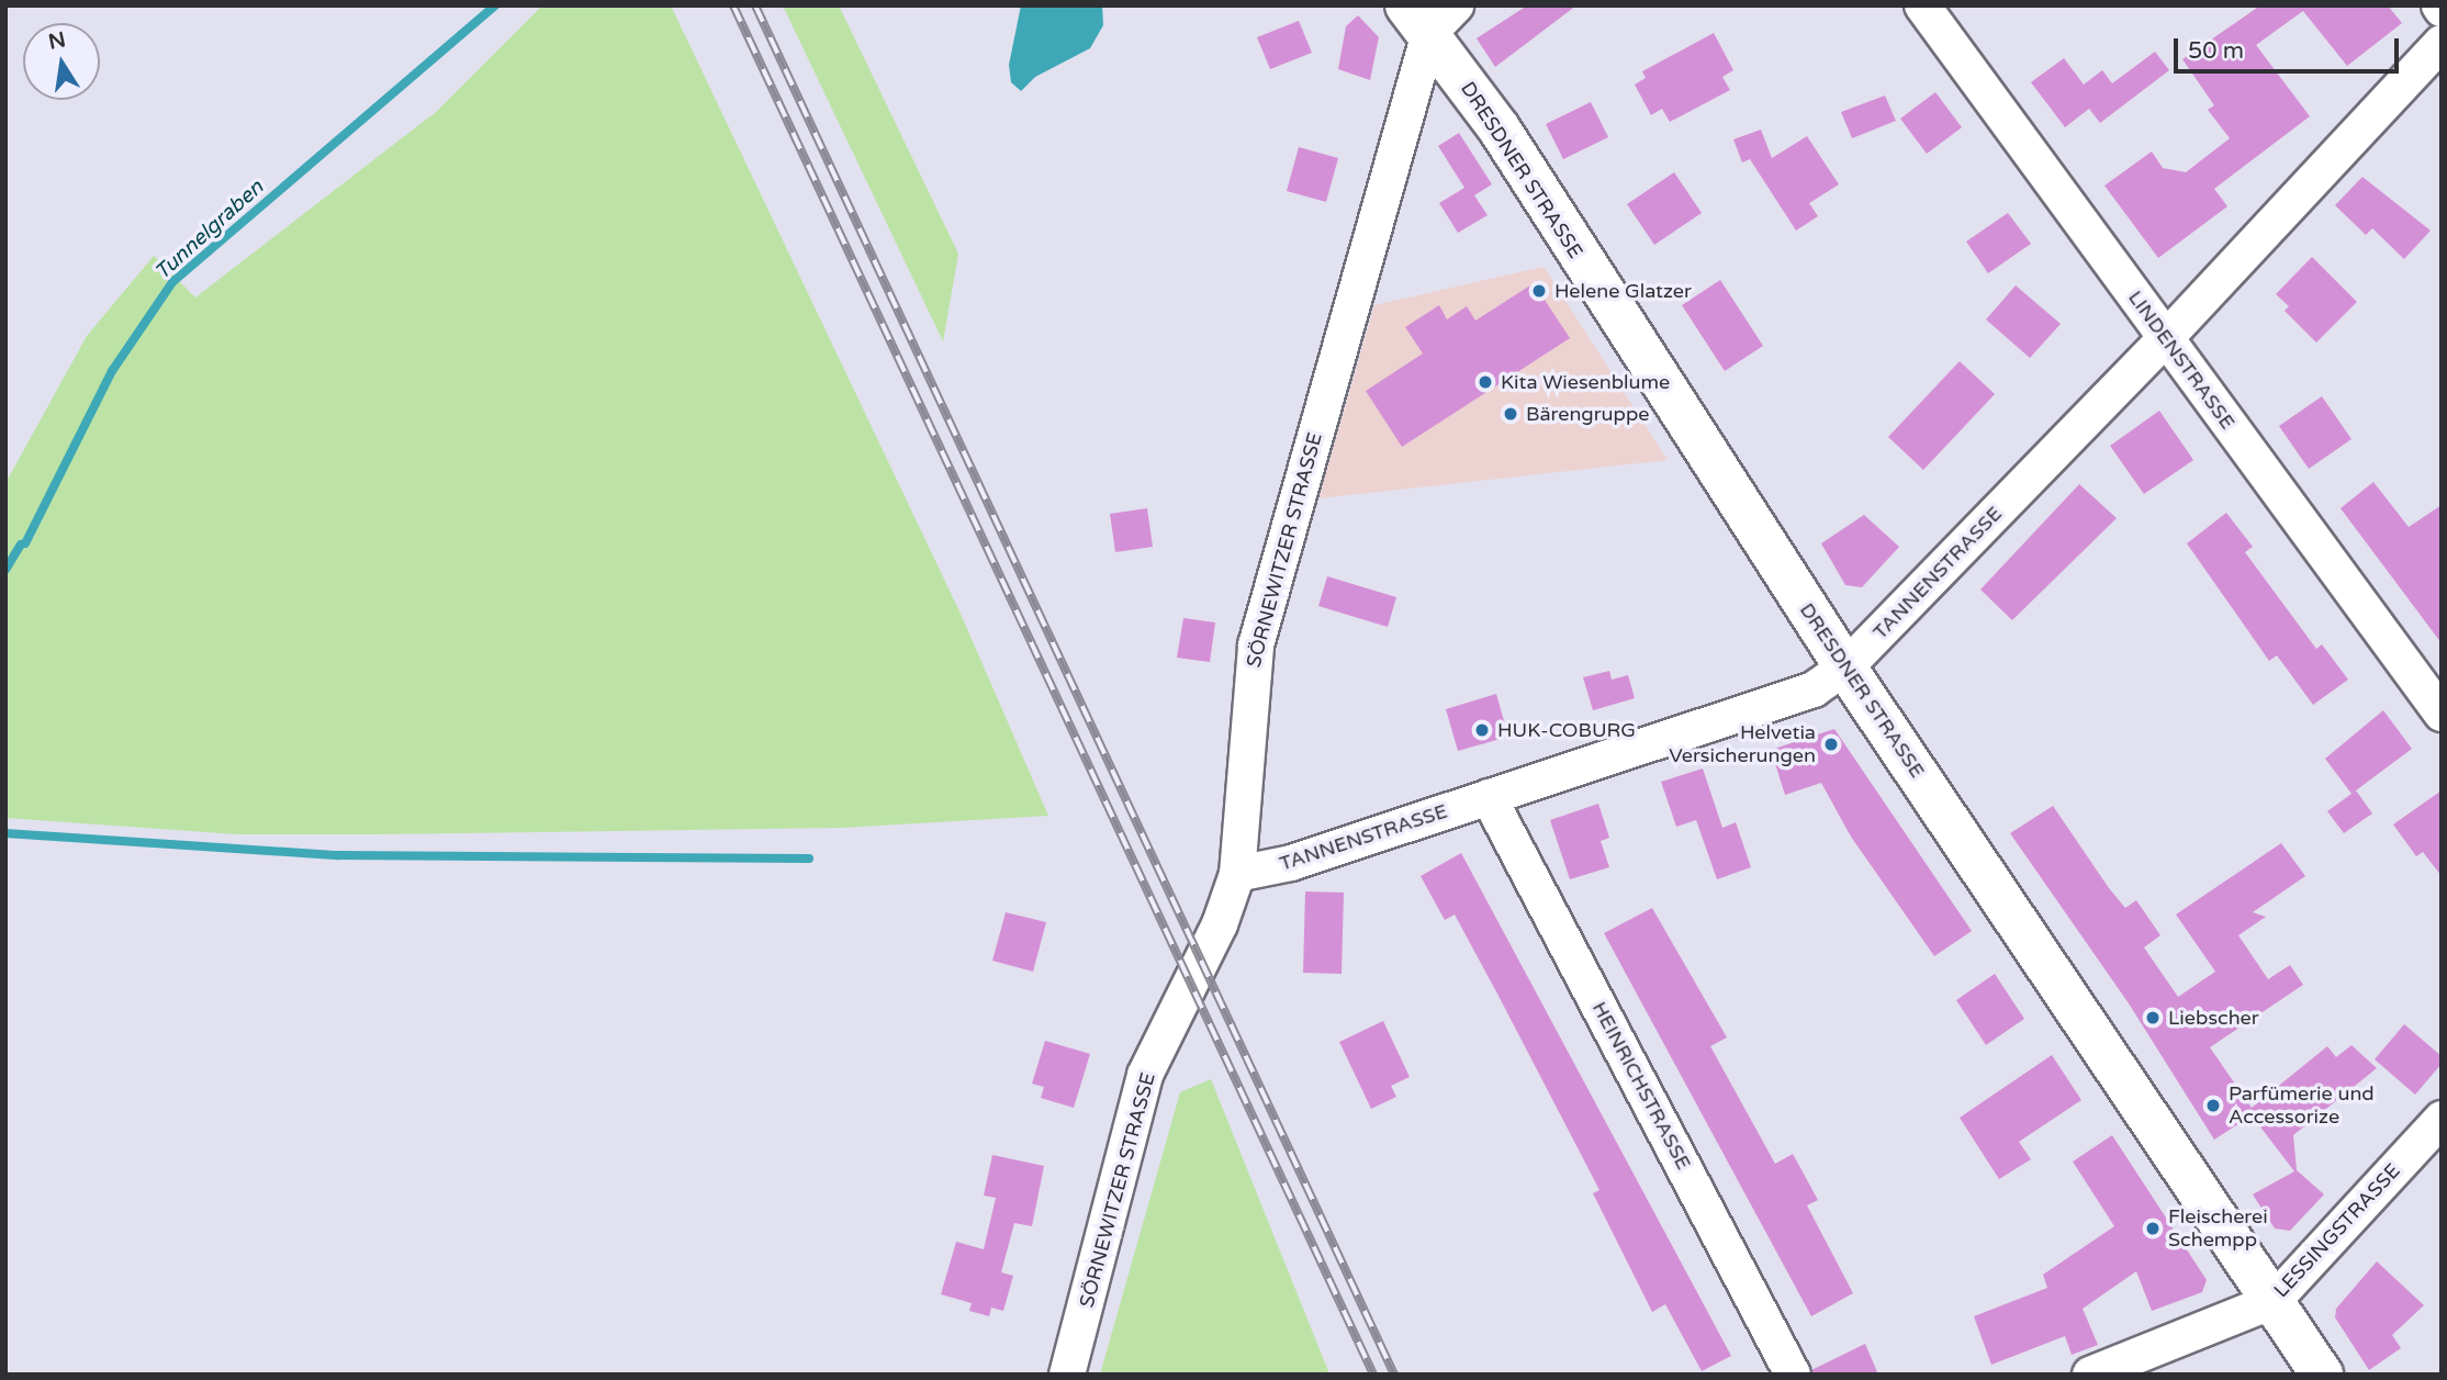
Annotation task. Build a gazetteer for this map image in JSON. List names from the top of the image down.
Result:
{
  "streets": {
    "main road": ["DRESDNER STRASSE"],
    "street": [
      "LINDENSTRASSE",
      "SÖRNEWITZER STRASSE",
      "TANNENSTRASSE",
      "HEINRICHSTRASSE",
      "LESSINGSTRASSE"
    ]
  },
  "crossings": [
    ["DRESDNER STRASSE", "SÖRNEWITZER STRASSE"],
    ["DRESDNER STRASSE", "TANNENSTRASSE"],
    ["DRESDNER STRASSE", "LESSINGSTRASSE"],
    ["LINDENSTRASSE", "TANNENSTRASSE"],
    ["SÖRNEWITZER STRASSE", "TANNENSTRASSE"],
    ["TANNENSTRASSE", "HEINRICHSTRASSE"]
  ],
  "water": ["Tunnelgraben"],
  "places": [
    "Helene Glatzer",
    "Kita Wiesenblume",
    "Bärengruppe",
    "HUK-COBURG",
    "Helvetia Versicherungen",
    "Liebscher",
    "Parfümerie und Accessorize",
    "Fleischerei Schempp"
  ],
  "scale_bar": "50 m",
  "north": "top"
}
